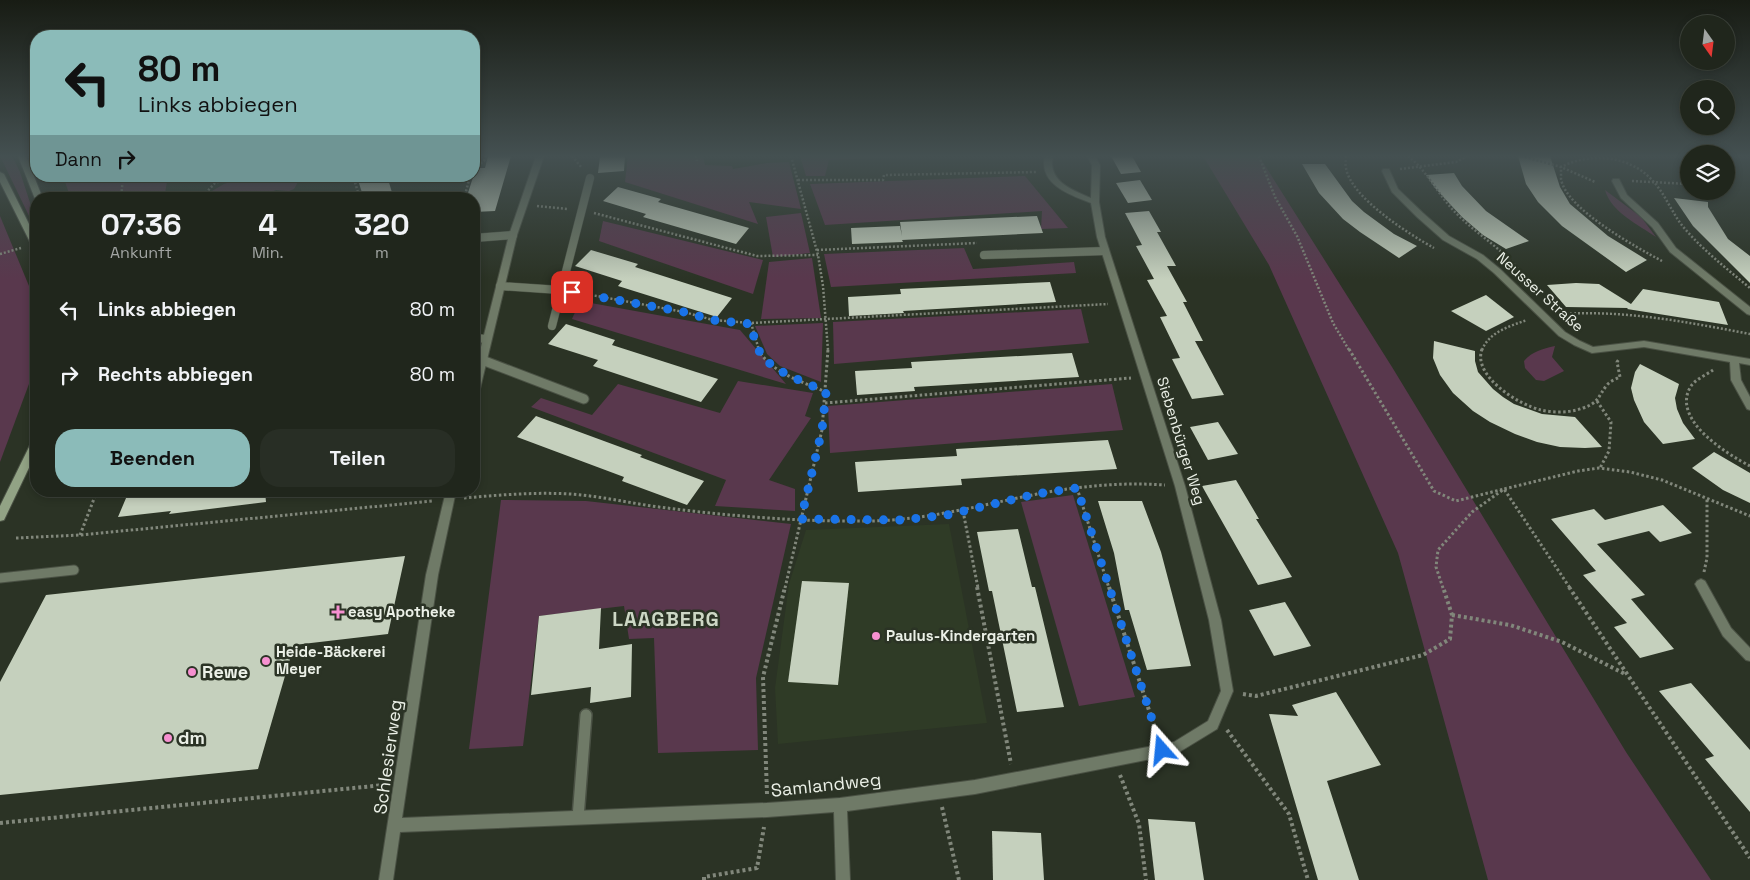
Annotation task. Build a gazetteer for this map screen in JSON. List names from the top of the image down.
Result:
{
  "streets": {
    "street": [
      "Neusser Straße",
      "Siebenbürger Weg",
      "Schlesierweg",
      "Samlandweg"
    ]
  },
  "crossings": [
    ["Siebenbürger Weg", "Samlandweg"],
    ["Schlesierweg", "Samlandweg"]
  ],
  "districts": ["LAAGBERG"],
  "places": {
    "health": ["easy Apotheke"],
    "other": [
      "Paulus-Kindergarten",
      "Heide-Bäckerei Meyer",
      "Rewe",
      "dm"
    ]
  },
  "north": "bottom",
  "page": {
    "turn": ["80 m", "Links abbiegen"],
    "then": "Dann",
    "eta": [
      "07:36",
      "Ankunft",
      "4",
      "Min.",
      "320",
      "m"
    ],
    "list": [
      {
        "name": "Links abbiegen",
        "value": "80 m"
      },
      {
        "name": "Rechts abbiegen",
        "value": "80 m"
      }
    ],
    "buttons": ["Beenden", "Teilen"]
  }
}
